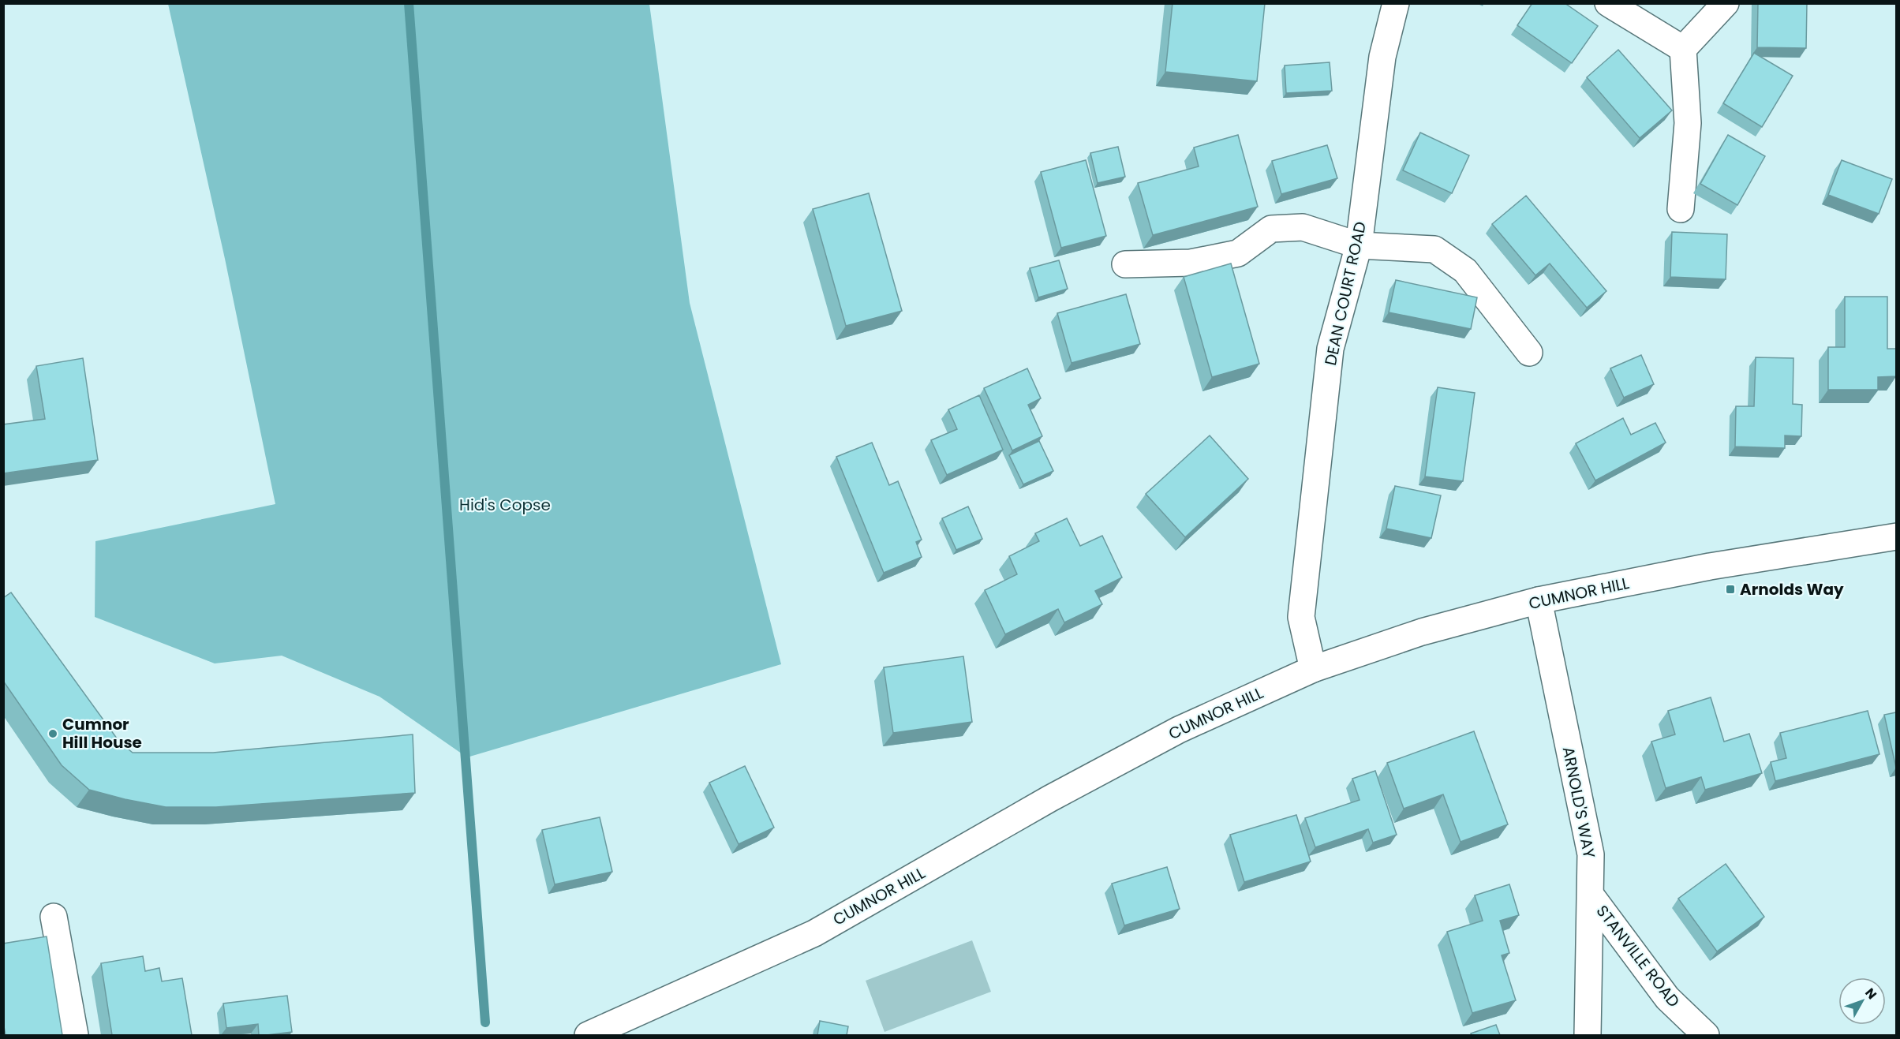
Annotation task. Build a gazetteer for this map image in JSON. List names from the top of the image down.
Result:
{
  "streets": {
    "street": [
      "DEAN COURT ROAD",
      "CUMNOR HILL",
      "ARNOLD'S WAY",
      "STANVILLE ROAD"
    ]
  },
  "crossings": [
    ["DEAN COURT ROAD", "CUMNOR HILL"],
    ["CUMNOR HILL", "ARNOLD'S WAY"],
    ["ARNOLD'S WAY", "STANVILLE ROAD"]
  ],
  "parks": ["Hid's Copse"],
  "places": {
    "transit": ["Arnolds Way"],
    "other": ["Cumnor Hill House"]
  },
  "north": "top right"
}
